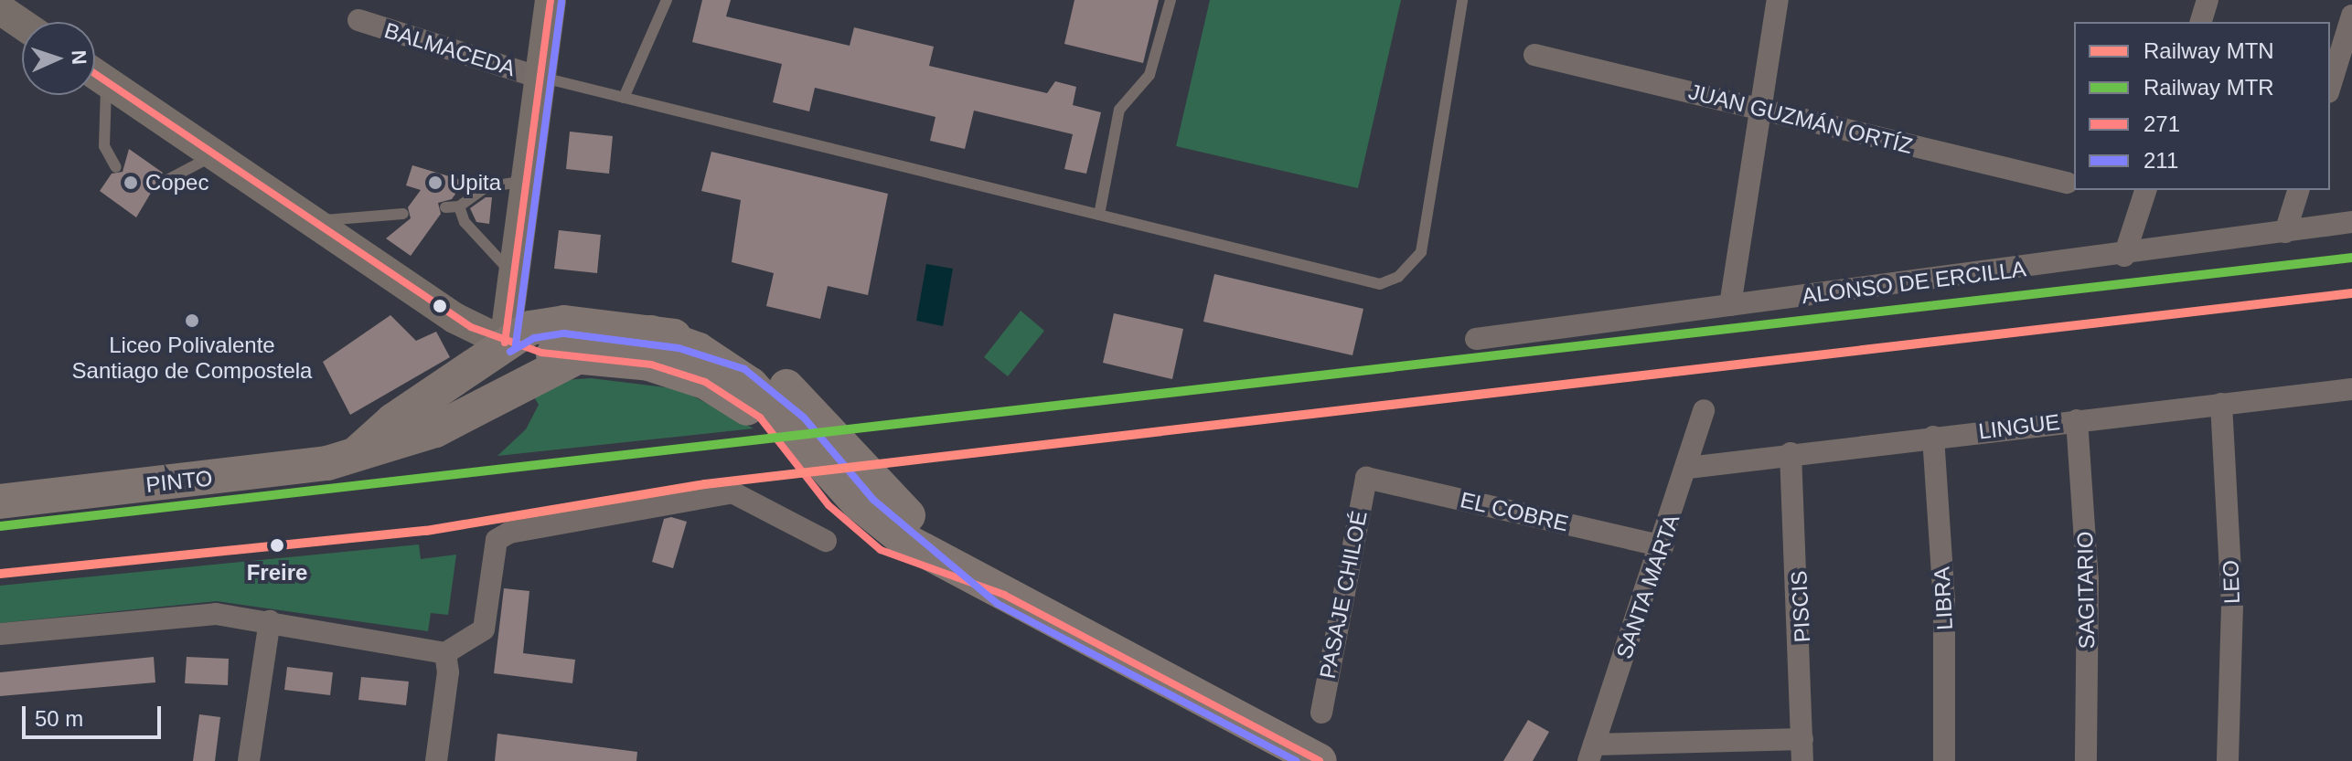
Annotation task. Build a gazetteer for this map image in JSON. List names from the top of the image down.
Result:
{
  "streets": {
    "main road": ["PINTO"],
    "street": [
      "BALMACEDA",
      "JUAN GUZMÁN ORTÍZ",
      "ALONSO DE ERCILLA",
      "LINGUE",
      "EL COBRE",
      "LEO",
      "SANTA MARTA",
      "SAGITARIO",
      "PASAJE CHILOÉ",
      "LIBRA",
      "PISCIS"
    ]
  },
  "crossings": [
    ["LINGUE", "LEO"],
    ["LINGUE", "SANTA MARTA"],
    ["LINGUE", "SAGITARIO"],
    ["LINGUE", "LIBRA"],
    ["LINGUE", "PISCIS"],
    ["EL COBRE", "SANTA MARTA"],
    ["EL COBRE", "PASAJE CHILOÉ"]
  ],
  "places": [
    "Copec",
    "Upita",
    "Liceo Polivalente Santiago de Compostela",
    "Freire"
  ],
  "lines": [
    "transit line 271",
    "transit line 211",
    "rail line MTR",
    "rail line MTN"
  ],
  "legend": [
    "Railway MTN",
    "Railway MTR",
    "271",
    "211"
  ],
  "scale_bar": "50 m",
  "north": "right"
}
